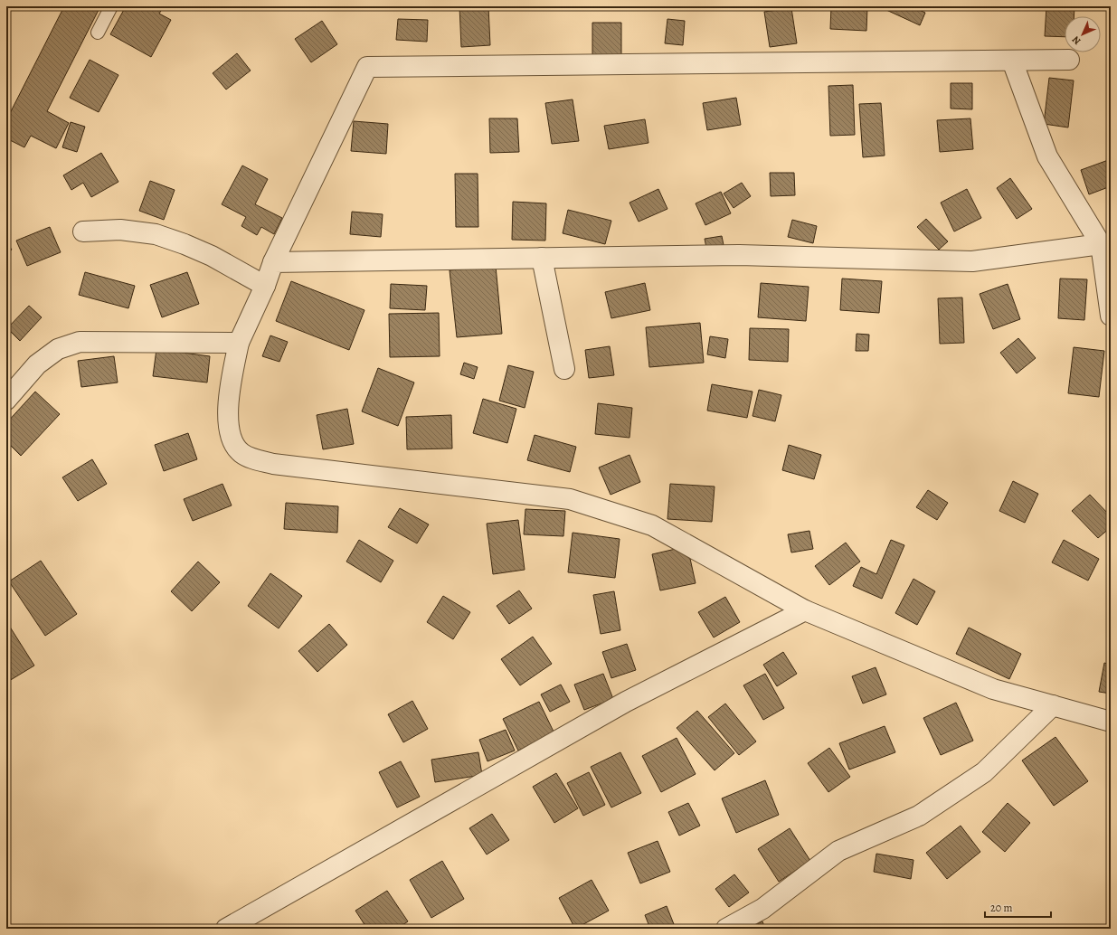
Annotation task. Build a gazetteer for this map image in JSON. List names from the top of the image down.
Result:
{
  "scale_bar": "20 m",
  "north": "bottom left"
}
